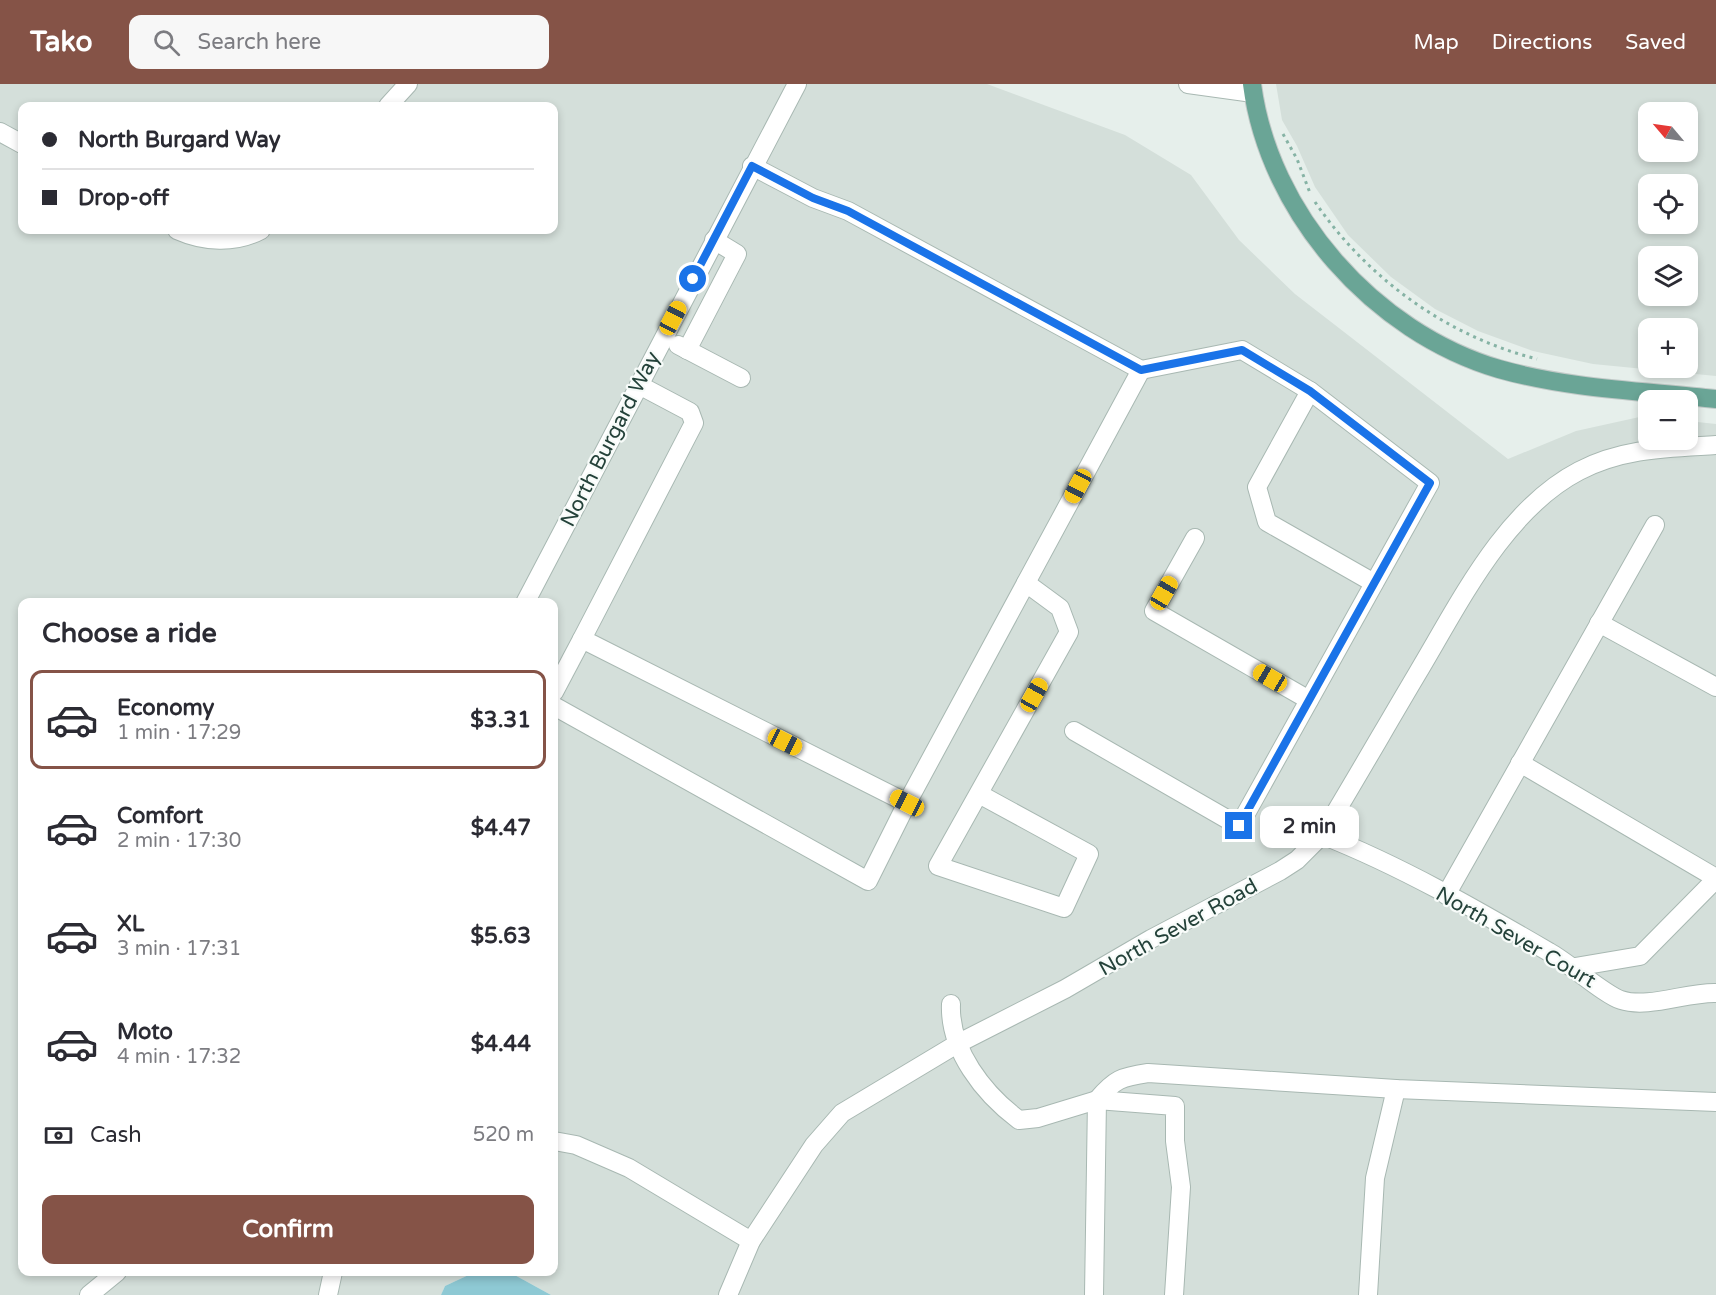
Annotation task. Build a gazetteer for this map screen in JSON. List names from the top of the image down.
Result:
{
  "streets": {
    "street": ["North Burgard Way", "North Sever Road", "North Sever Court"]
  },
  "crossings": [
    ["North Sever Road", "North Sever Court"]
  ],
  "north": "top left",
  "page": {
    "header": "Tako",
    "search": "Search here",
    "nav": ["Map", "Directions", "Saved"],
    "map_buttons": ["+", "−"],
    "banner": ["North Burgard Way", "Drop-off"],
    "heading": "Choose a ride",
    "list": [
      {
        "name": "Economy",
        "note": "1 min · 17:29",
        "value": "$3.31"
      },
      {
        "name": "Comfort",
        "note": "2 min · 17:30",
        "value": "$4.47"
      },
      {
        "name": "XL",
        "note": "3 min · 17:31",
        "value": "$5.63"
      },
      {
        "name": "Moto",
        "note": "4 min · 17:32",
        "value": "$4.44"
      }
    ],
    "bubble": "2 min",
    "pay": ["Cash", "520 m"],
    "buttons": "Confirm"
  }
}
